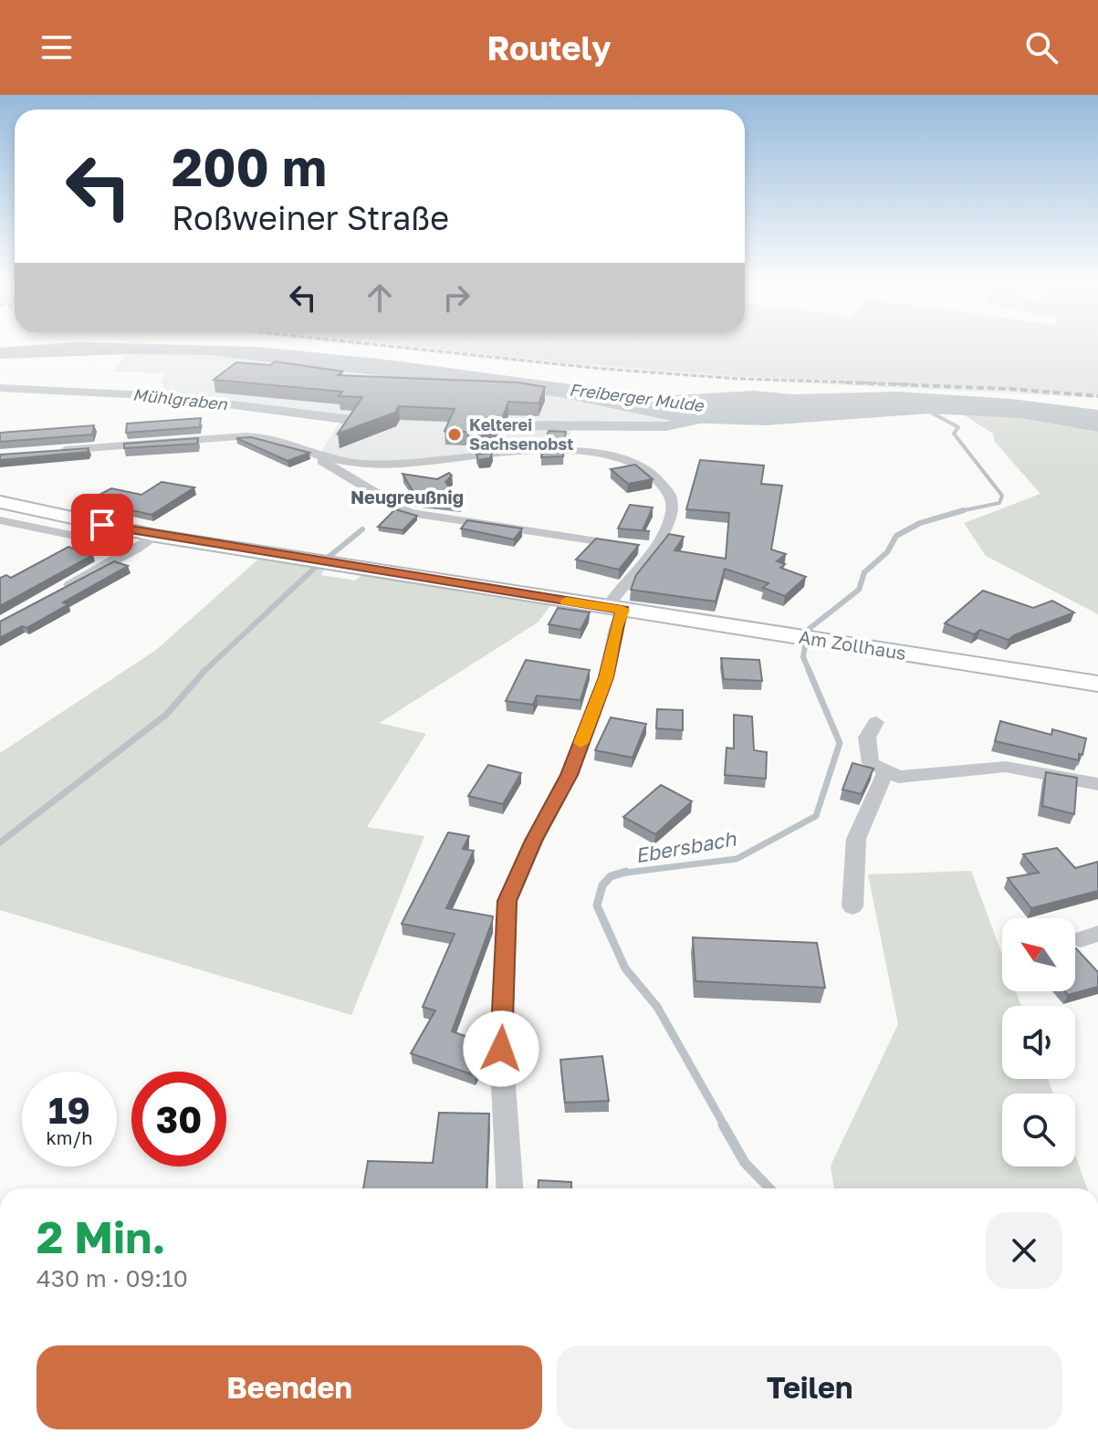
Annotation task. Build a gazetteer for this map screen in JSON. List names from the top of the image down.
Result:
{
  "streets": {
    "main road": ["Am Zollhaus"]
  },
  "districts": ["Neugreußnig"],
  "water": ["Freiberger Mulde", "Mühlgraben", "Ebersbach"],
  "places": ["Kelterei Sachsenobst"],
  "north": "top left",
  "page": {
    "header": "Routely",
    "turn": ["200 m", "Roßweiner Straße"],
    "speed": "19 km/h",
    "limit": "30",
    "heading": ["2 Min.", "430 m · 09:10"],
    "buttons": ["Beenden", "Teilen"]
  }
}
